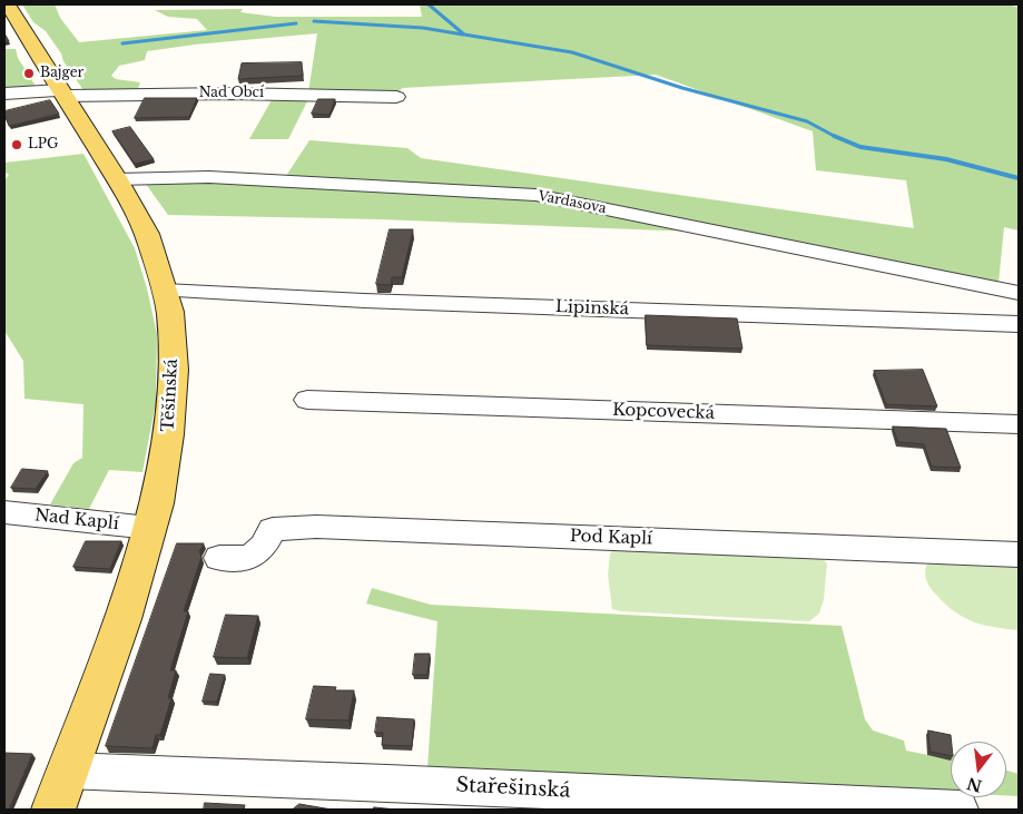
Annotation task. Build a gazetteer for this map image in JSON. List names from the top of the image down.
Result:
{
  "streets": {
    "main road": ["Těšínská"],
    "street": [
      "Nad Obcí",
      "Vardasova",
      "Lipinská",
      "Kopcovecká",
      "Nad Kaplí",
      "Pod Kaplí",
      "Stařešinská"
    ]
  },
  "crossings": [
    ["Nad Obcí", "Těšínská"],
    ["Vardasova", "Těšínská"],
    ["Lipinská", "Těšínská"],
    ["Těšínská", "Nad Kaplí"],
    ["Těšínská", "Stařešinská"]
  ],
  "places": ["Bajger", "LPG"],
  "north": "bottom"
}
